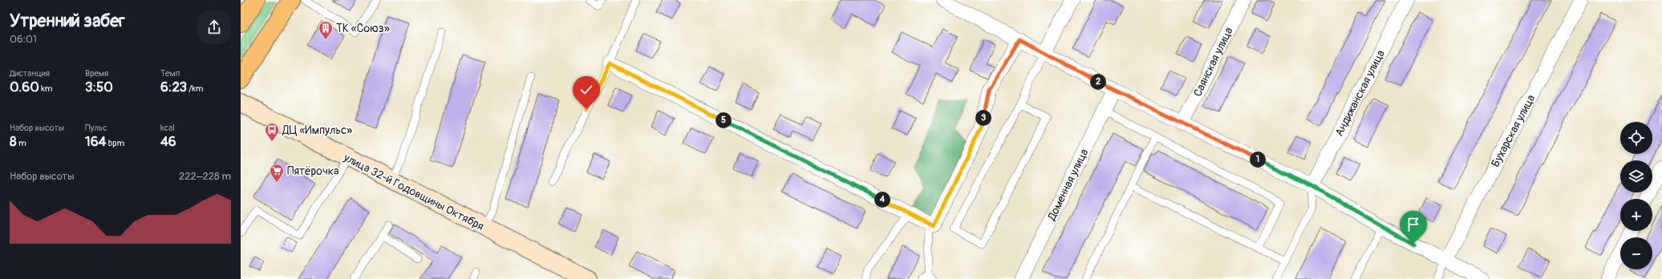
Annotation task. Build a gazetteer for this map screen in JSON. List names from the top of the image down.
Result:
{
  "streets": {
    "main road": ["улица 32-й Годовщины Октября"],
    "street": [
      "Саянская улица",
      "Андижанская улица",
      "Бухарская улица",
      "Доменная улица"
    ]
  },
  "places": {
    "building": ["ТК «Союз»"],
    "bus stop": ["ДЦ «Импульс»"],
    "supermarket": ["Пятёрочка"]
  },
  "page": {
    "heading": ["Утренний забег", "06:01"],
    "stats": [
      ["Дистанция", "0.60 km"],
      ["Время", "3:50"],
      ["Темп", "6:23 /km"],
      ["Набор высоты", "8 m"],
      ["Пульс", "164 bpm"],
      ["kcal", "46"]
    ],
    "pins": [
      "2",
      "3",
      "5",
      "1",
      "4"
    ],
    "map_buttons": ["+", "−"],
    "chart": ["Набор высоты", "222–228 m"]
  }
}
